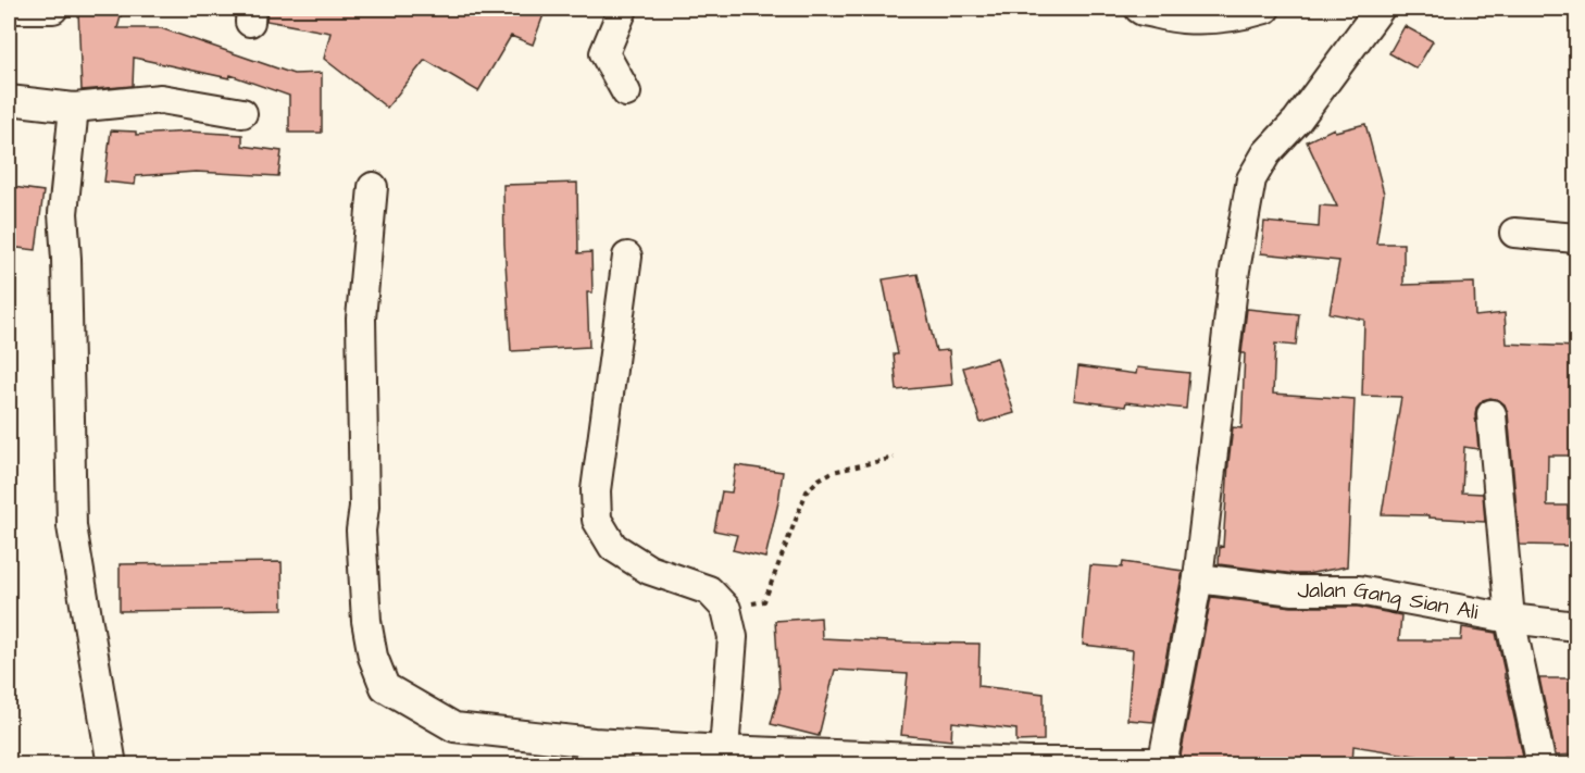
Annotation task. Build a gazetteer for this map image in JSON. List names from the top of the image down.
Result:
{
  "streets": {
    "street": ["Jalan Gang Sian Ali"]
  }
}
